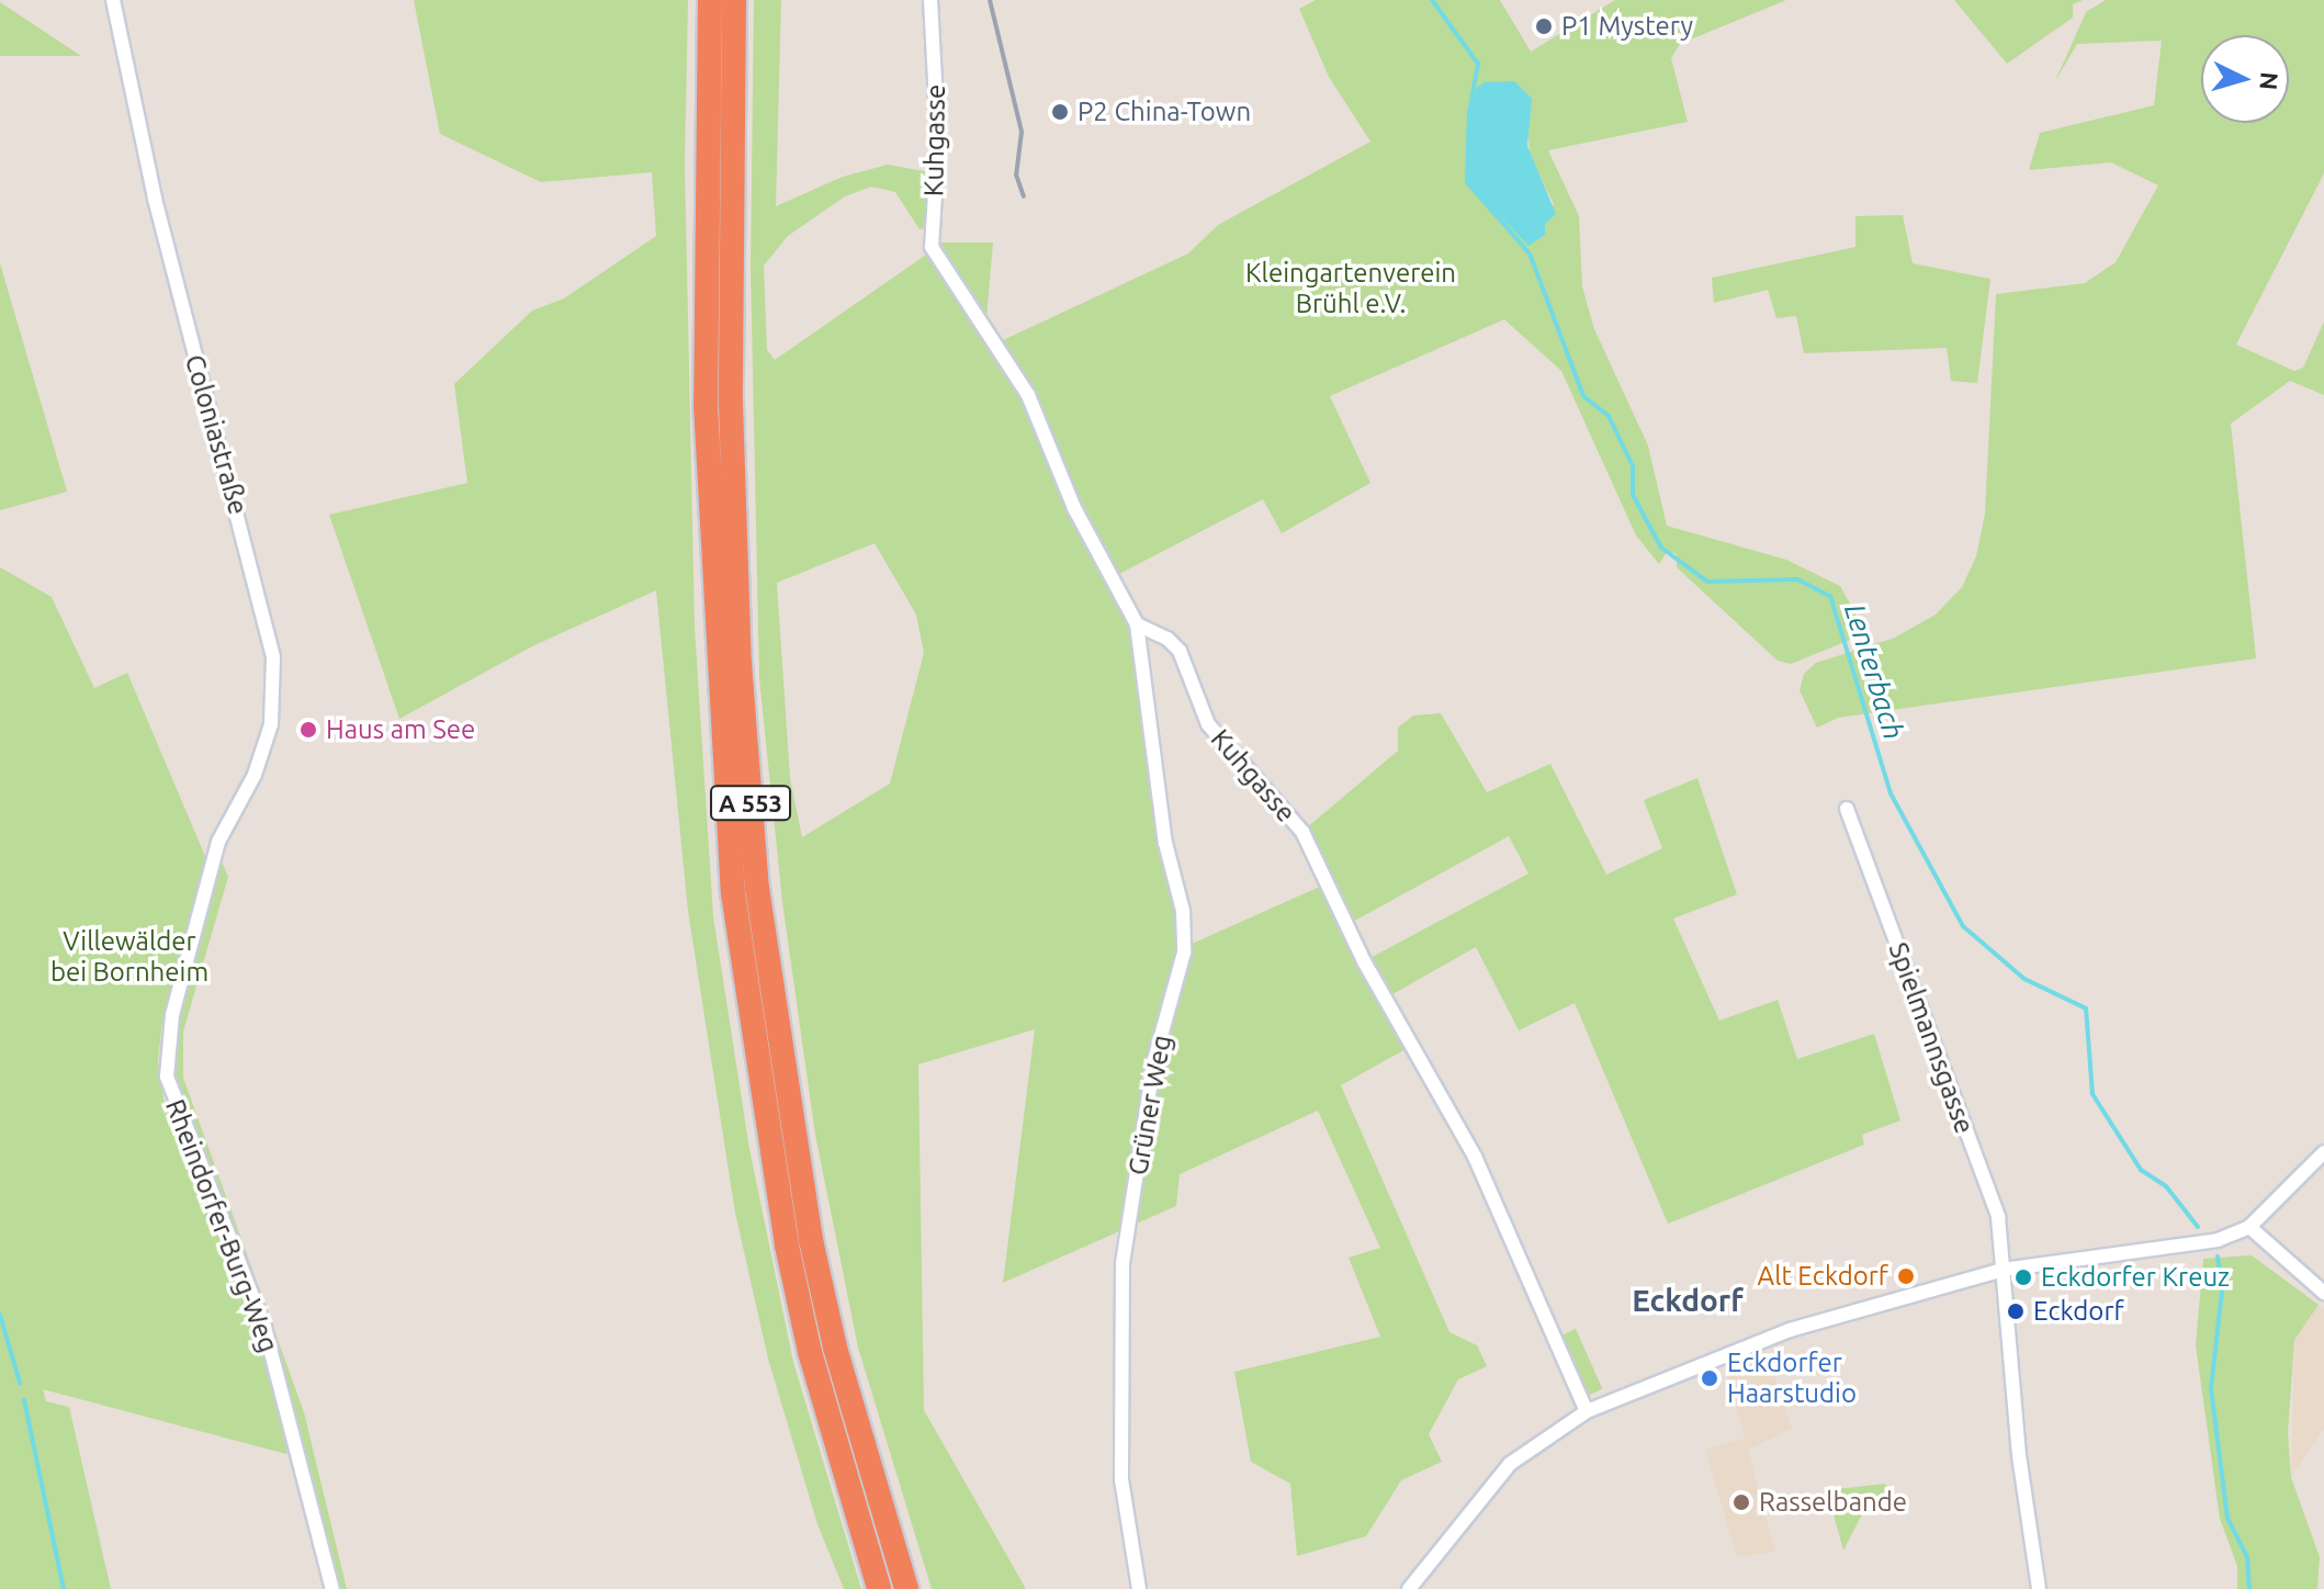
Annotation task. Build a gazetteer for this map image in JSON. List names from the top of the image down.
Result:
{
  "streets": {
    "highway": ["A 553"],
    "street": [
      "Kuhgasse",
      "Coloniastraße",
      "Spielmannsgasse",
      "Grüner Weg",
      "Rheindorfer-Burg-Weg"
    ]
  },
  "crossings": [
    ["Kuhgasse", "Grüner Weg"],
    ["Coloniastraße", "Rheindorfer-Burg-Weg"]
  ],
  "districts": ["Eckdorf"],
  "water": ["Lenterbach"],
  "parks": ["Kleingartenverein Brühl e.V.", "Villewälder bei Bornheim"],
  "places": [
    "P1 Mystery",
    "P2 China-Town",
    "Haus am See",
    "Alt Eckdorf",
    "Eckdorfer Kreuz",
    "Eckdorf",
    "Eckdorfer Haarstudio",
    "Rasselbande"
  ],
  "north": "right"
}
